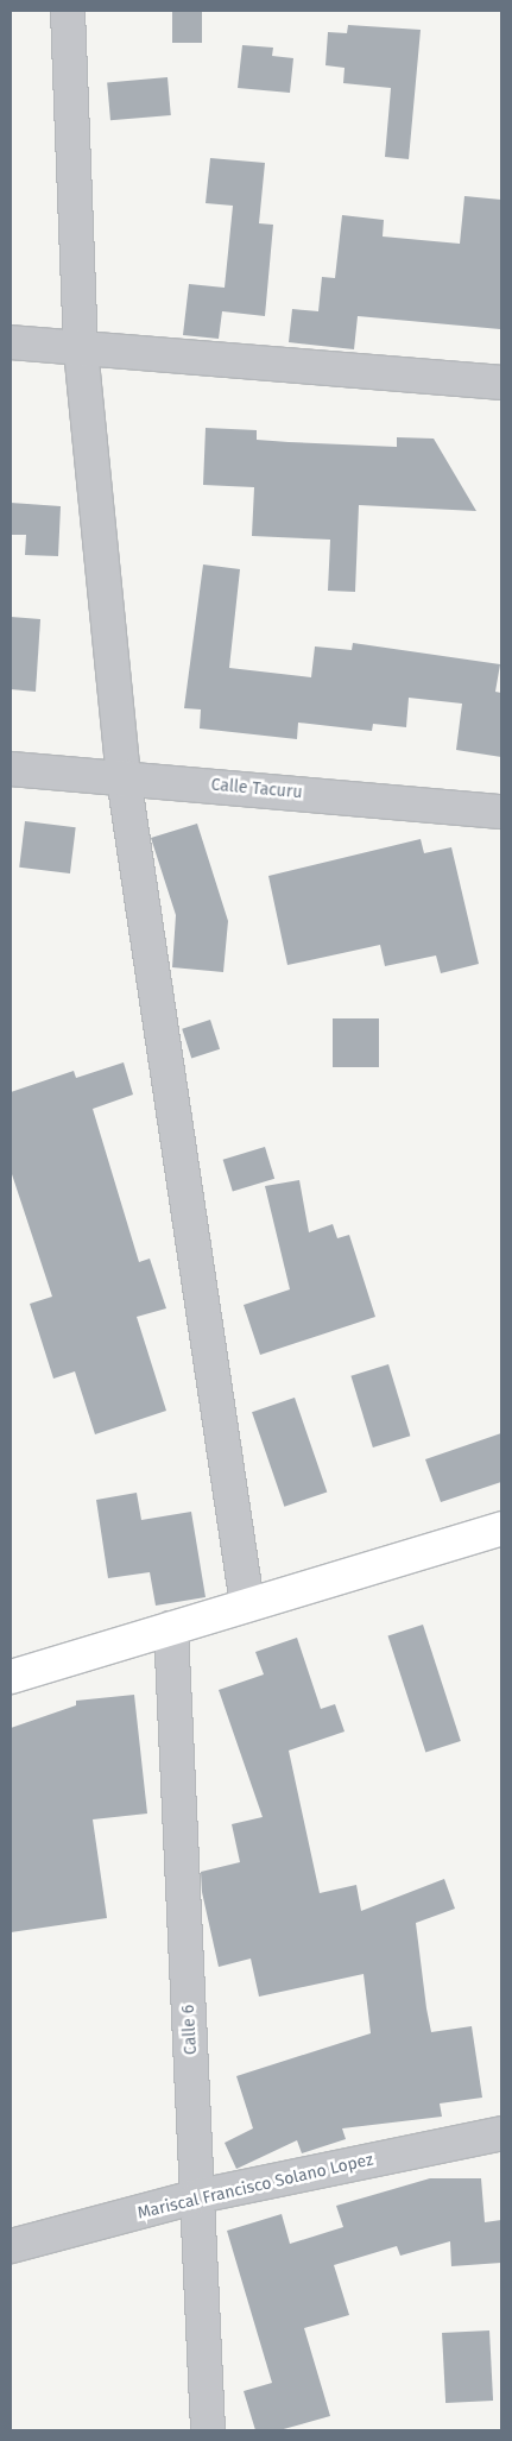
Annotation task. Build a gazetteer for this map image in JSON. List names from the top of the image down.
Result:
{
  "streets": {
    "street": ["Calle Tacuru", "Calle 6", "Mariscal Francisco Solano Lopez"]
  },
  "crossings": [
    ["Calle 6", "Mariscal Francisco Solano Lopez"]
  ]
}
